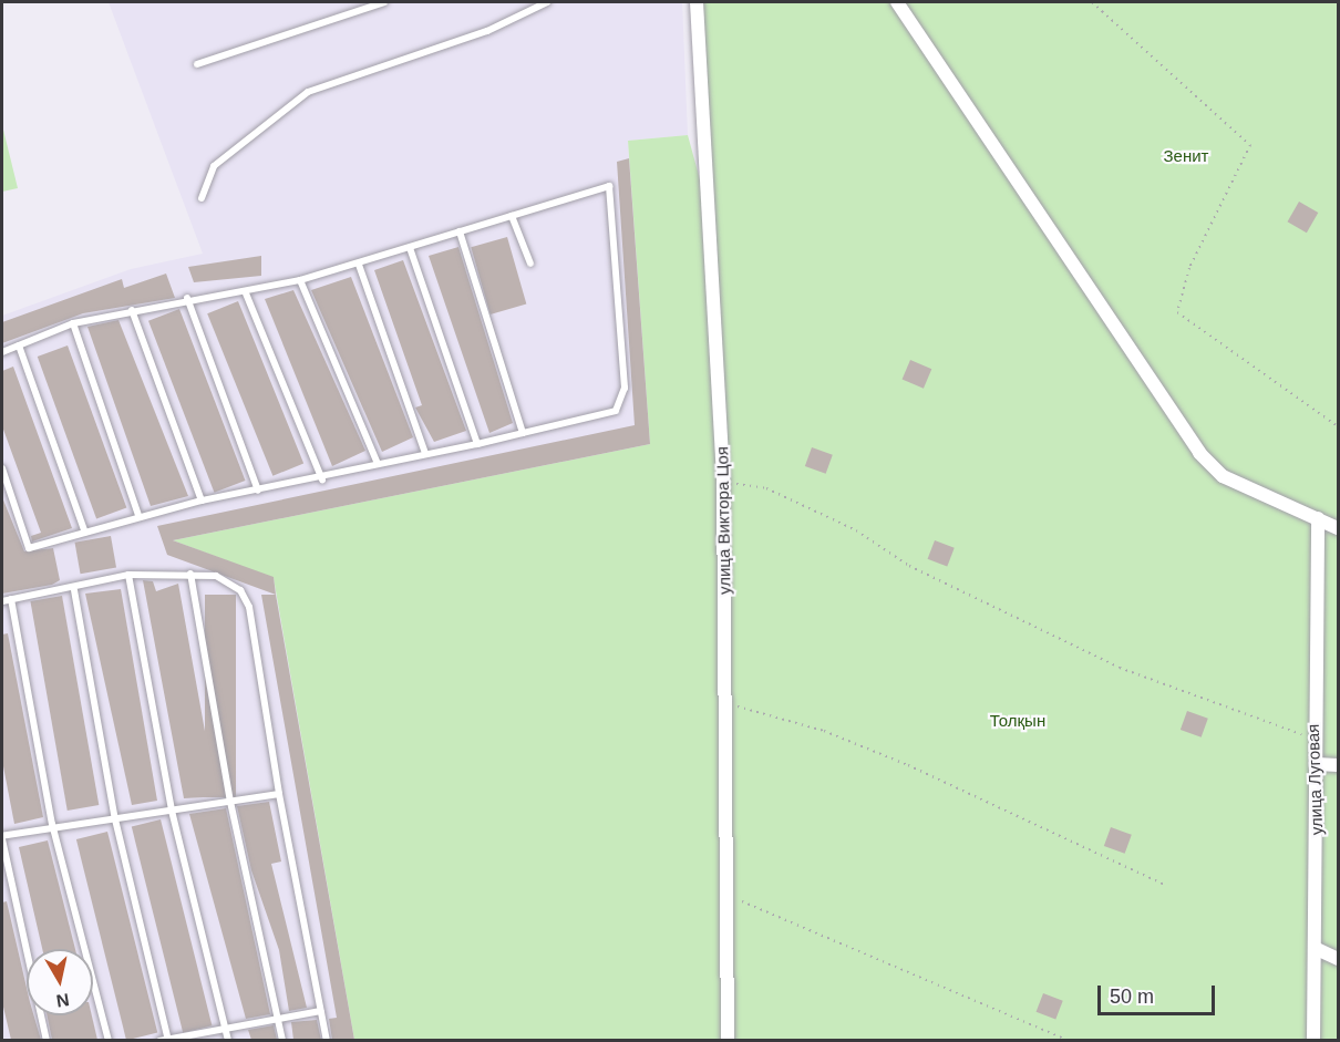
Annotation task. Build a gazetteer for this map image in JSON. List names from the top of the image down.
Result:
{
  "streets": {
    "street": ["улица Виктора Цоя", "улица Луговая"]
  },
  "parks": ["Зенит", "Толқын"],
  "scale_bar": "50 m",
  "north": "bottom"
}
